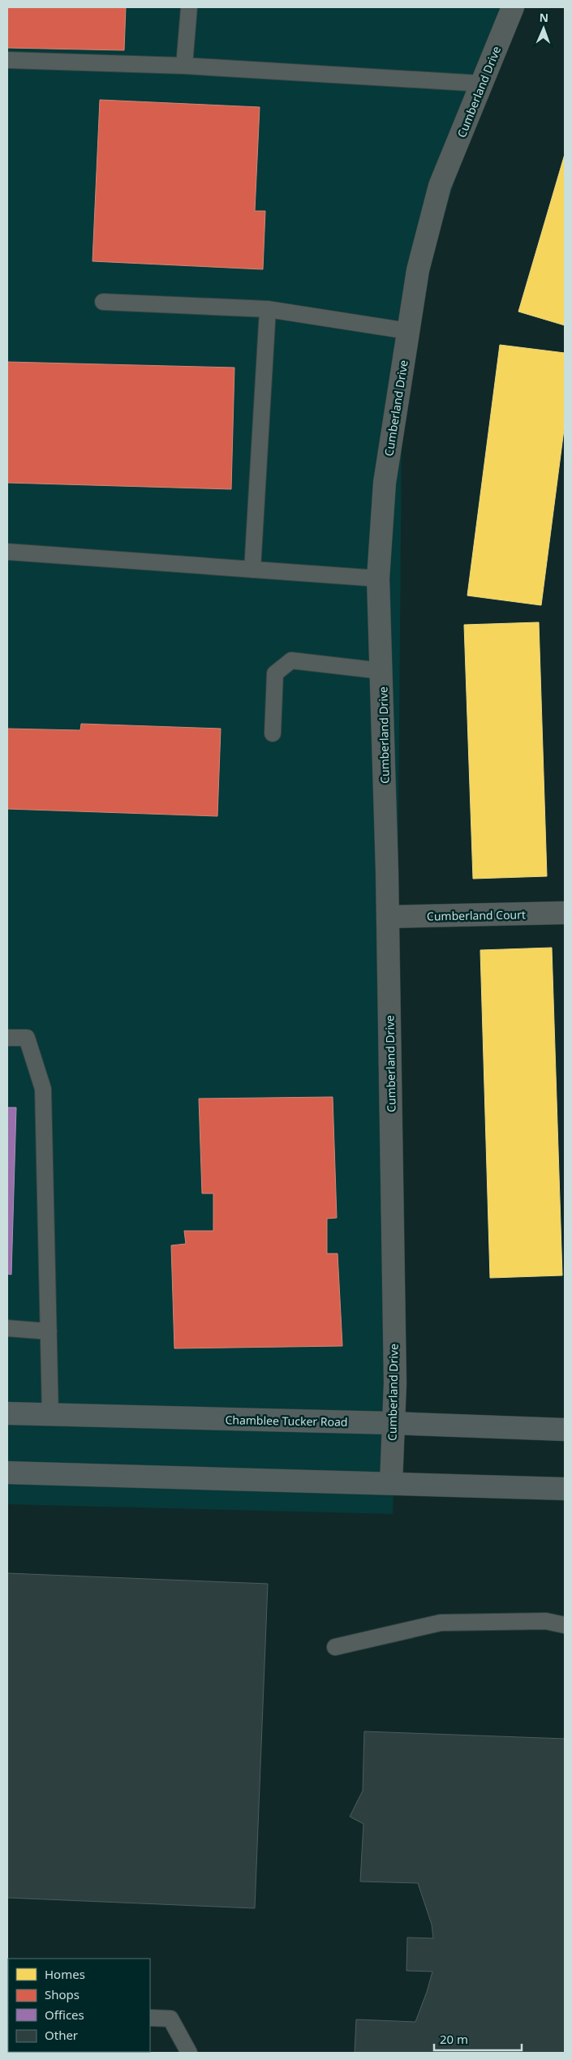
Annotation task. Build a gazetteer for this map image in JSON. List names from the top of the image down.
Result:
{
  "streets": {
    "main road": ["Chamblee Tucker Road"],
    "street": ["Cumberland Drive", "Cumberland Court"]
  },
  "crossings": [
    ["Cumberland Drive", "Cumberland Court"],
    ["Cumberland Drive", "Chamblee Tucker Road"]
  ],
  "legend": [
    "Homes",
    "Shops",
    "Offices",
    "Other"
  ],
  "scale_bar": "20 m",
  "north": "top"
}
